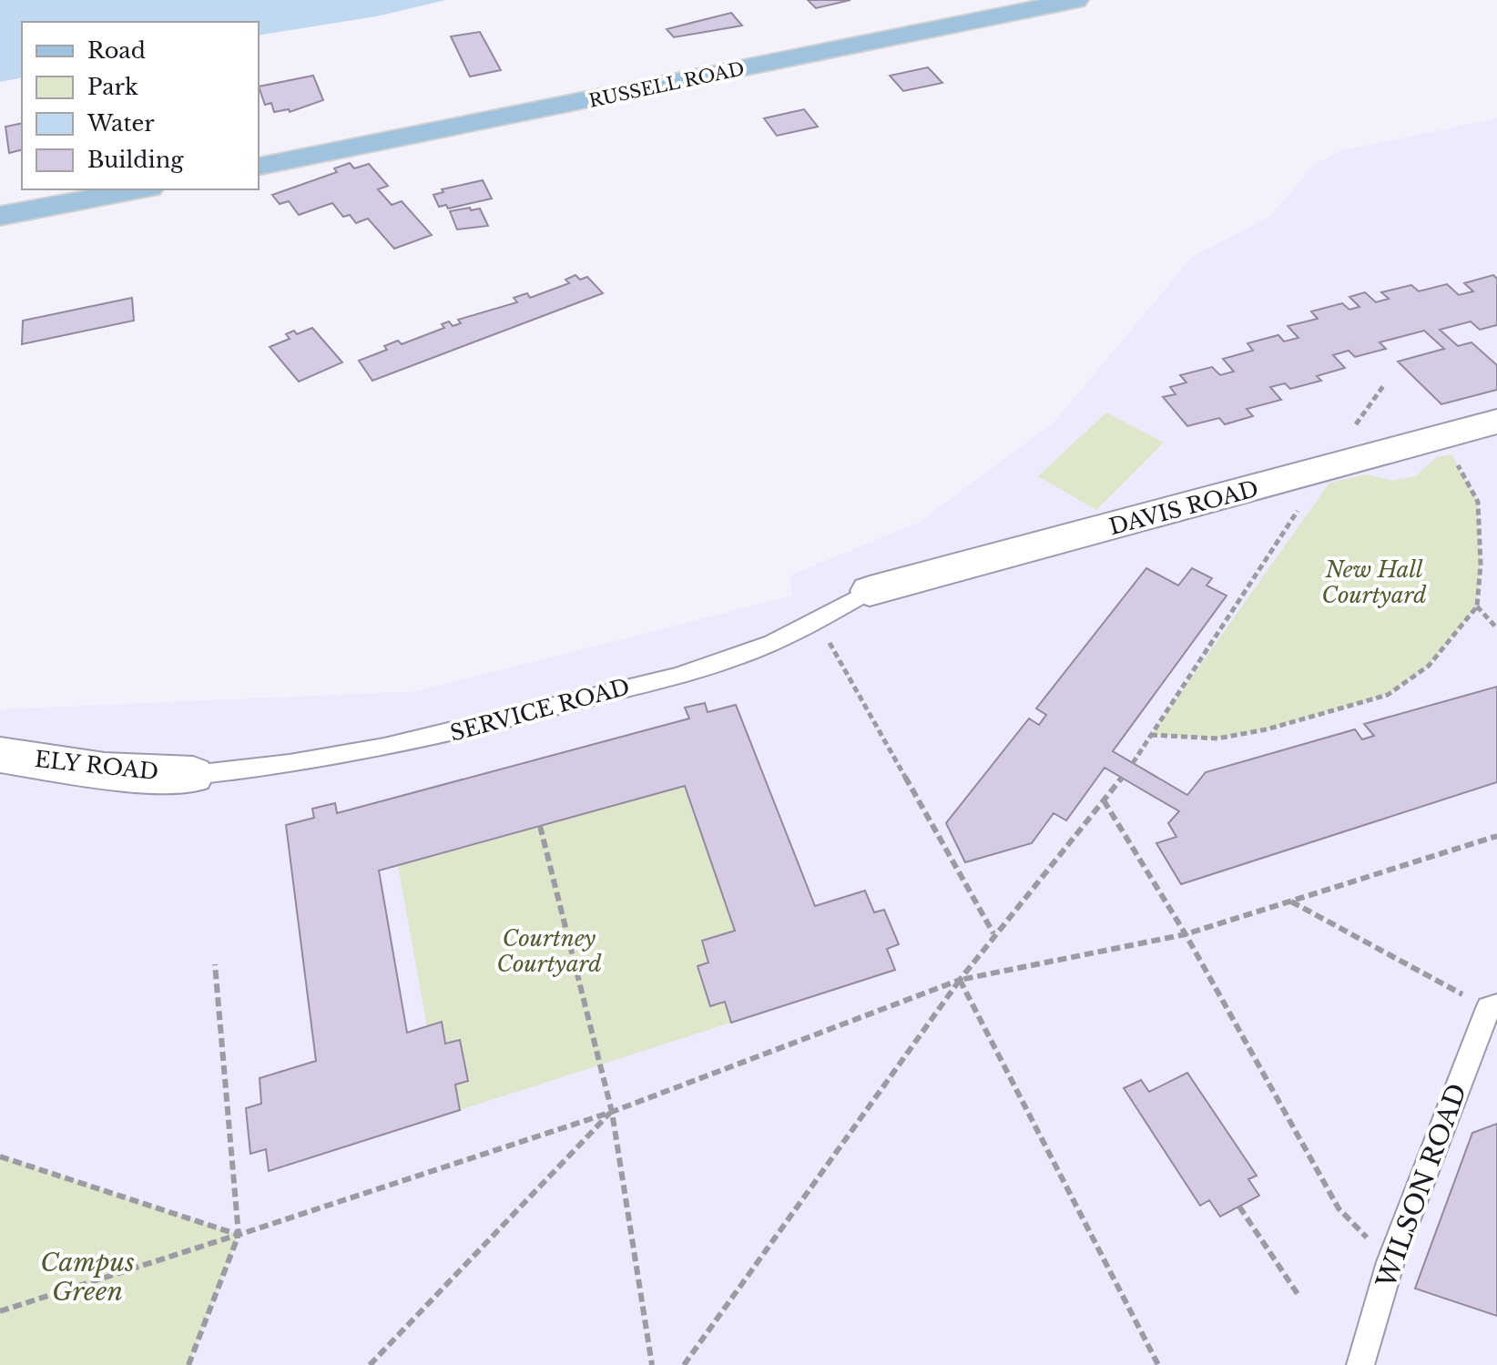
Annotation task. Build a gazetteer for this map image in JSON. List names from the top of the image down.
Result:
{
  "streets": {
    "main road": ["RUSSELL ROAD"],
    "street": ["DAVIS ROAD", "ELY ROAD"],
    "lane": ["SERVICE ROAD", "WILSON ROAD"]
  },
  "crossings": [
    ["DAVIS ROAD", "SERVICE ROAD"],
    ["SERVICE ROAD", "ELY ROAD"]
  ],
  "parks": ["New Hall Courtyard", "Courtney Courtyard", "Campus Green"],
  "legend": [
    "Road",
    "Park",
    "Water",
    "Building"
  ]
}
